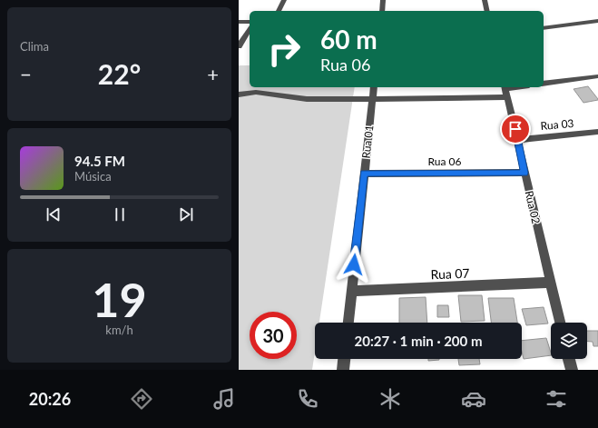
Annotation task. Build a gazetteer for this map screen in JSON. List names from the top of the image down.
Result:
{
  "streets": {
    "street": [
      "Rua 03",
      "Rua 01",
      "Rua 06",
      "Rua 02",
      "Rua 07"
    ]
  },
  "crossings": [
    ["Rua 03", "Rua 02"],
    ["Rua 01", "Rua 06"],
    ["Rua 01", "Rua 07"],
    ["Rua 06", "Rua 02"],
    ["Rua 02", "Rua 07"]
  ],
  "page": {
    "tile": [
      "Clima",
      ["19", "km/h"]
    ],
    "turn": ["60 m", "Rua 06"],
    "heat": ["−", "22°", "+"],
    "song": ["94.5 FM", "Música"],
    "limit": "30",
    "trip": "20:27 · 1 min · 200 m",
    "tabs": "20:26"
  }
}
